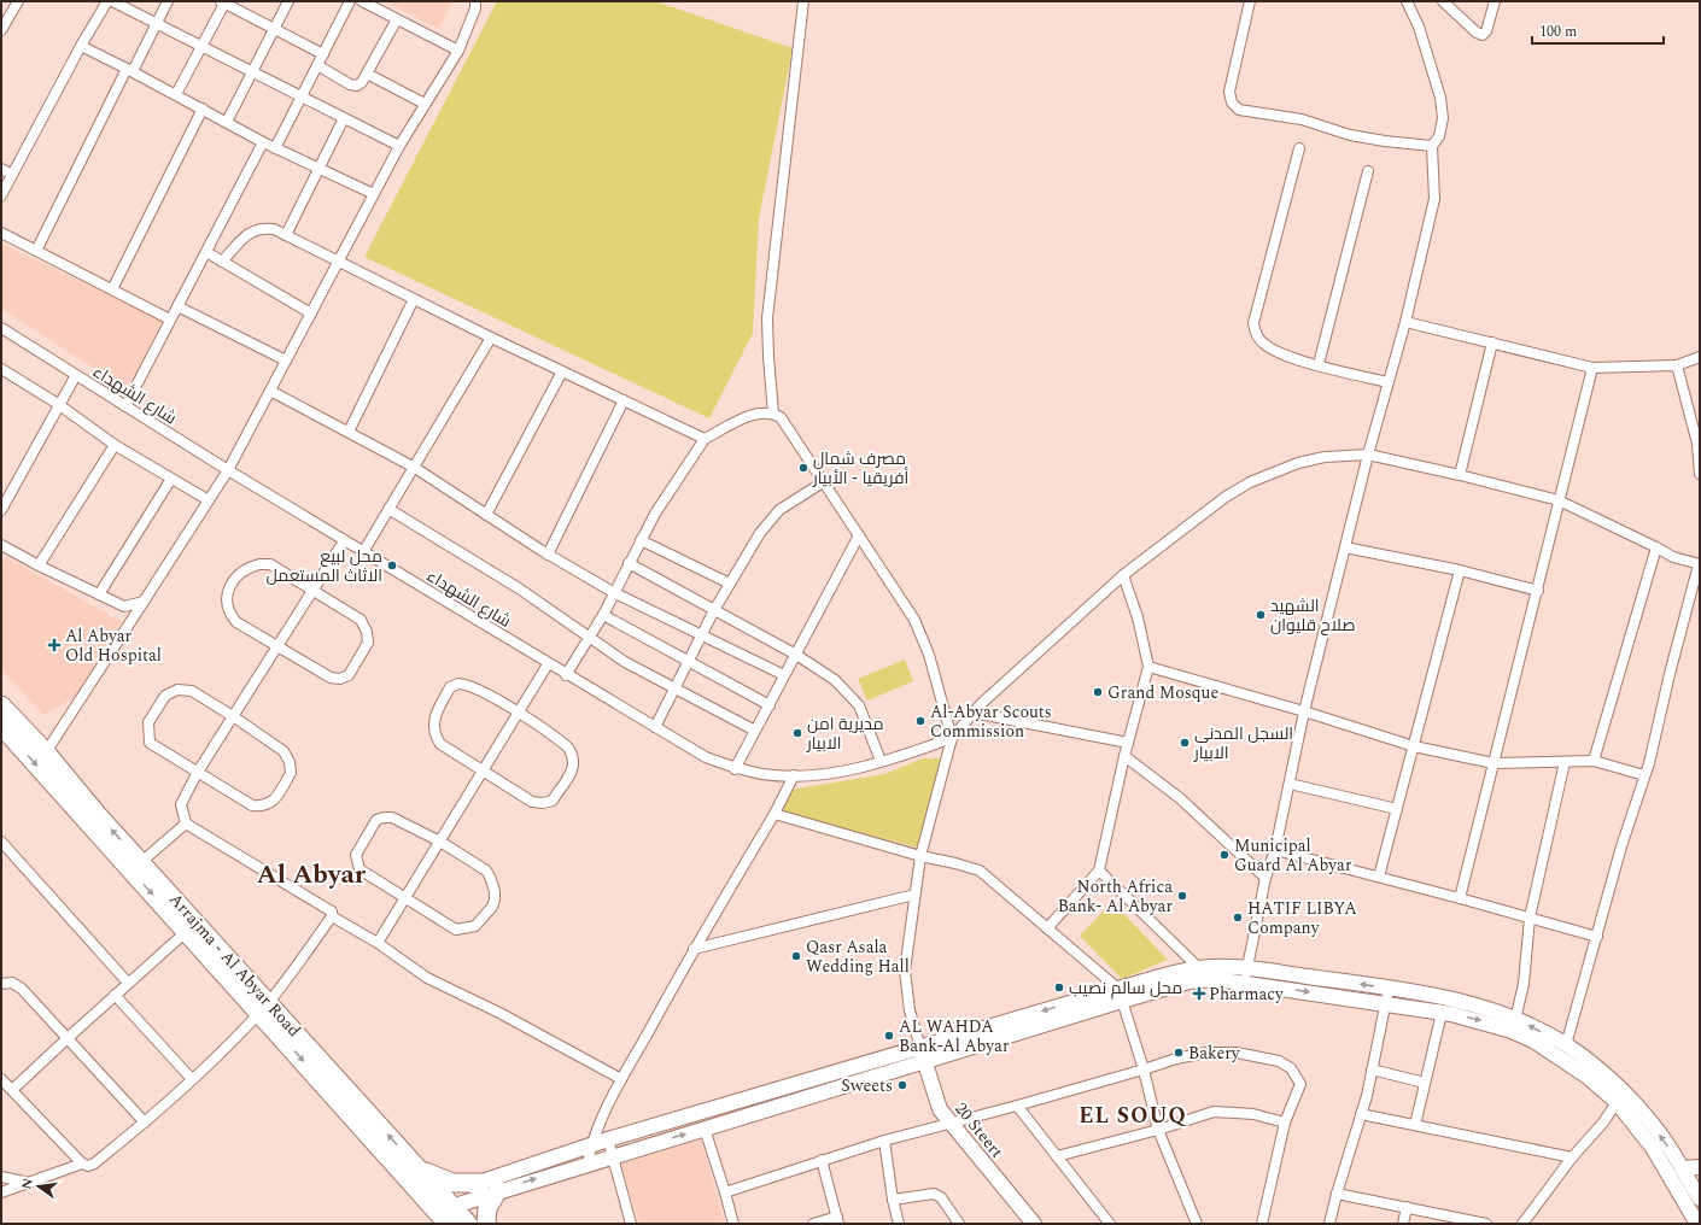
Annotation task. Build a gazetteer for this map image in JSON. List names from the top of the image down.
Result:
{
  "streets": {
    "highway": ["Arrajma - Al Abyar Road"],
    "street": ["شارع الشهداء", "20 Steert"]
  },
  "districts": ["Al Abyar", "EL SOUQ"],
  "places": {
    "other": [
      "مصرف شمال أفريقيا - الأبيار",
      "محل لبيع الاثاث المستعمل",
      "الشهيد صلاح قليوان",
      "Grand Mosque",
      "Al-Abyar Scouts Commission",
      "مديرية امن الابيار",
      "السجل المدني الابيار",
      "Municipal Guard Al Abyar",
      "North Africa Bank- Al Abyar",
      "HATIF LIBYA Company",
      "Qasr Asala Wedding Hall",
      "محل سالم نصيب",
      "AL WAHDA Bank-Al Abyar",
      "Bakery",
      "Sweets"
    ],
    "health": ["Al Abyar Old Hospital", "Pharmacy"]
  },
  "scale_bar": "100 m",
  "north": "left"
}
